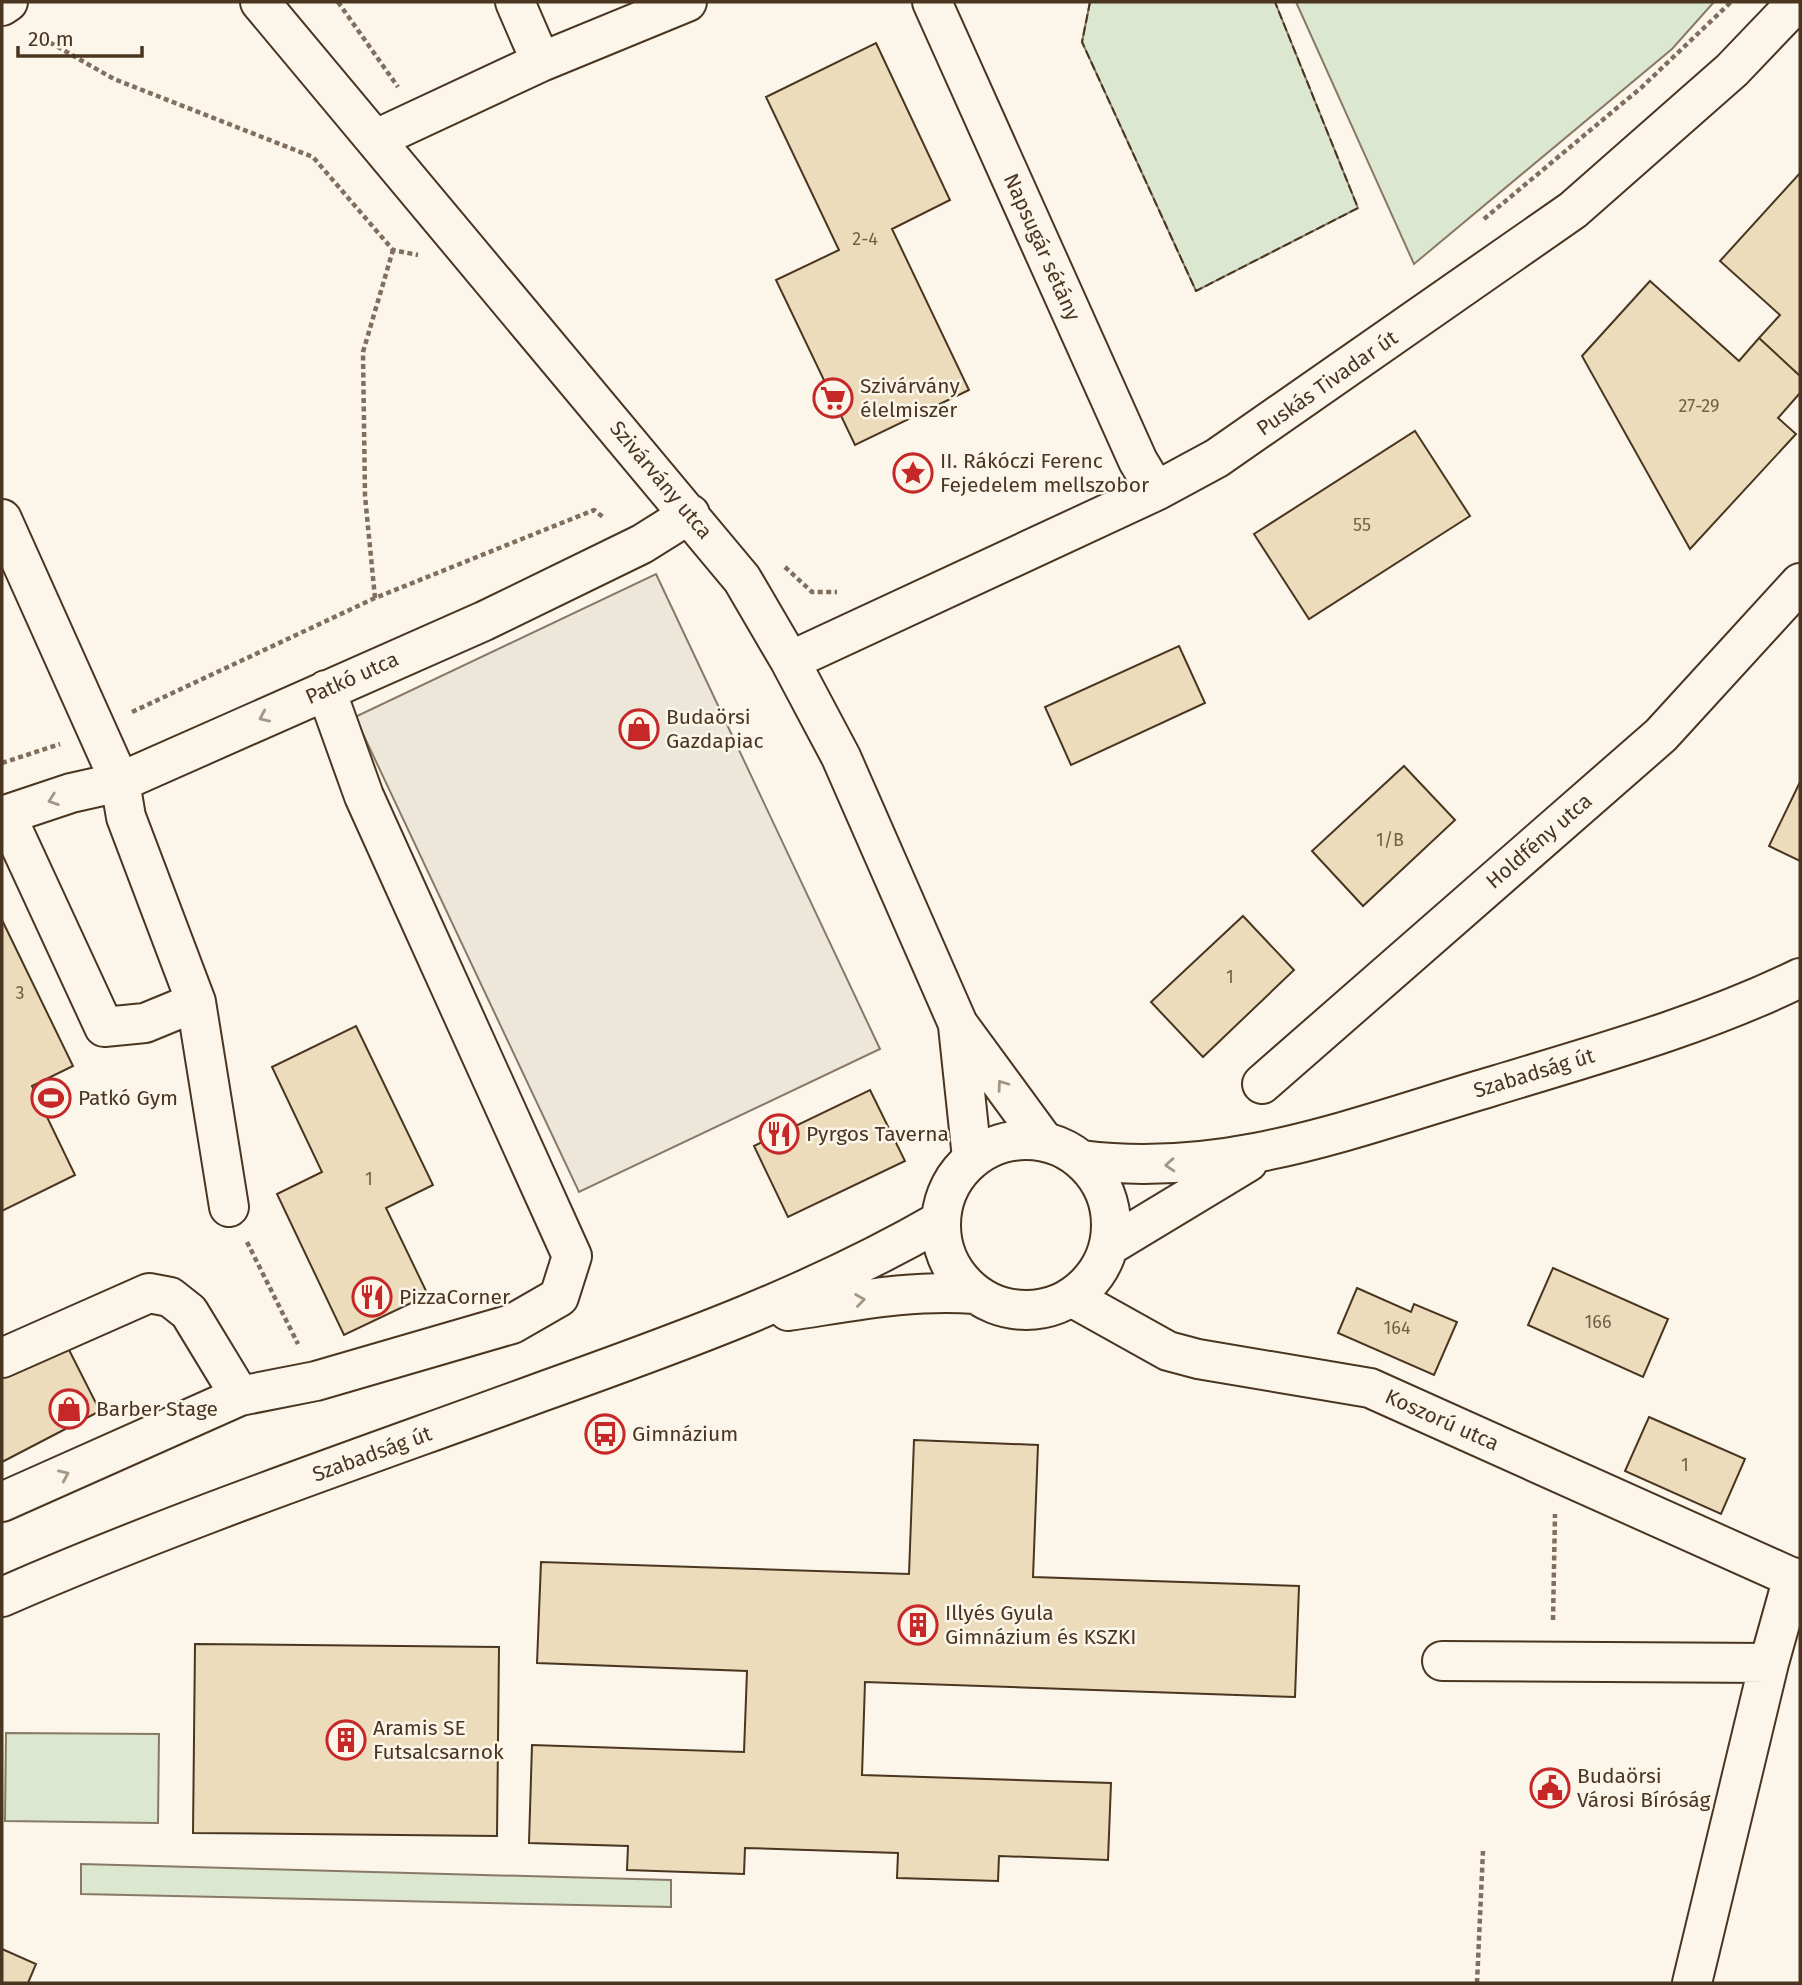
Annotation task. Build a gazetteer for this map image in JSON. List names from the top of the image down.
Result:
{
  "streets": {
    "street": [
      "Napsugár sétány",
      "Puskás Tivadar út",
      "Szivárvány utca",
      "Patkó utca",
      "Holdfény utca",
      "Szabadság út",
      "Koszorú utca"
    ]
  },
  "crossings": [
    ["Napsugár sétány", "Puskás Tivadar út"],
    ["Puskás Tivadar út", "Szivárvány utca"],
    ["Szivárvány utca", "Patkó utca"],
    ["Szivárvány utca", "Szabadság út"],
    ["Szivárvány utca", "Koszorú utca"],
    ["Szabadság út", "Koszorú utca"]
  ],
  "one_way": ["Patkó utca"],
  "places": {
    "supermarket": ["Szivárvány élelmiszer"],
    "place": ["II. Rákóczi Ferenc Fejedelem mellszobor"],
    "shop": ["Budaörsi Gazdapiac", "Barber Stage"],
    "sports": ["Patkó Gym"],
    "restaurant": ["Pyrgos Taverna", "PizzaCorner"],
    "bus stop": ["Gimnázium"],
    "building": ["Illyés Gyula Gimnázium és KSZKI", "Aramis SE Futsalcsarnok"],
    "public building": ["Budaörsi Városi Bíróság"]
  },
  "house_numbers": [
    "2-4",
    "27-29",
    "55",
    "1/B",
    "1",
    "3",
    "1",
    "166",
    "164",
    "1"
  ],
  "scale_bar": "20 m"
}
